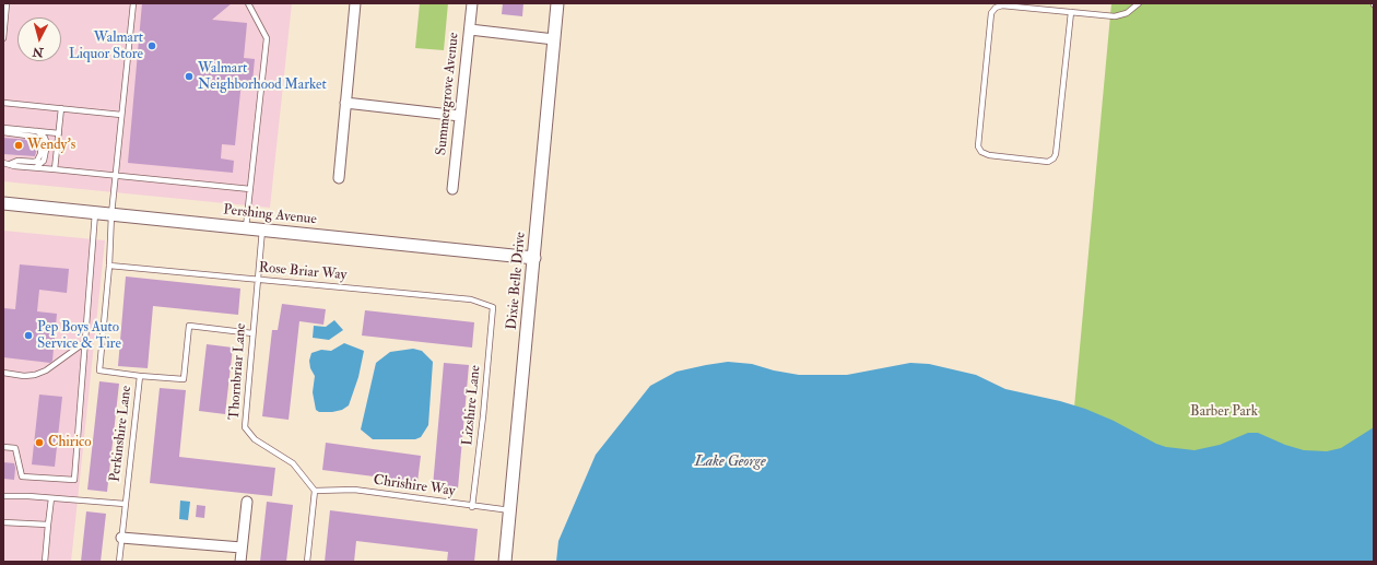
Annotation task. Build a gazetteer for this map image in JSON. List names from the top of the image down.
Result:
{
  "streets": {
    "street": ["Summergrove Avenue", "Pershing Avenue", "Dixie Belle Drive"],
    "lane": [
      "Rose Briar Way",
      "Thornbriar Lane",
      "Lizshire Lane",
      "Perkinshire Lane",
      "Chrishire Way"
    ]
  },
  "crossings": [
    ["Pershing Avenue", "Dixie Belle Drive"],
    ["Pershing Avenue", "Thornbriar Lane"],
    ["Pershing Avenue", "Perkinshire Lane"],
    ["Rose Briar Way", "Thornbriar Lane"],
    ["Rose Briar Way", "Lizshire Lane"],
    ["Rose Briar Way", "Perkinshire Lane"],
    ["Dixie Belle Drive", "Chrishire Way"],
    ["Thornbriar Lane", "Chrishire Way"],
    ["Lizshire Lane", "Chrishire Way"]
  ],
  "water": ["Lake George"],
  "parks": ["Barber Park"],
  "places": [
    "Walmart Liquor Store",
    "Walmart Neighborhood Market",
    "Wendy's",
    "Pep Boys Auto Service & Tire",
    "Chirico"
  ],
  "north": "bottom"
}
